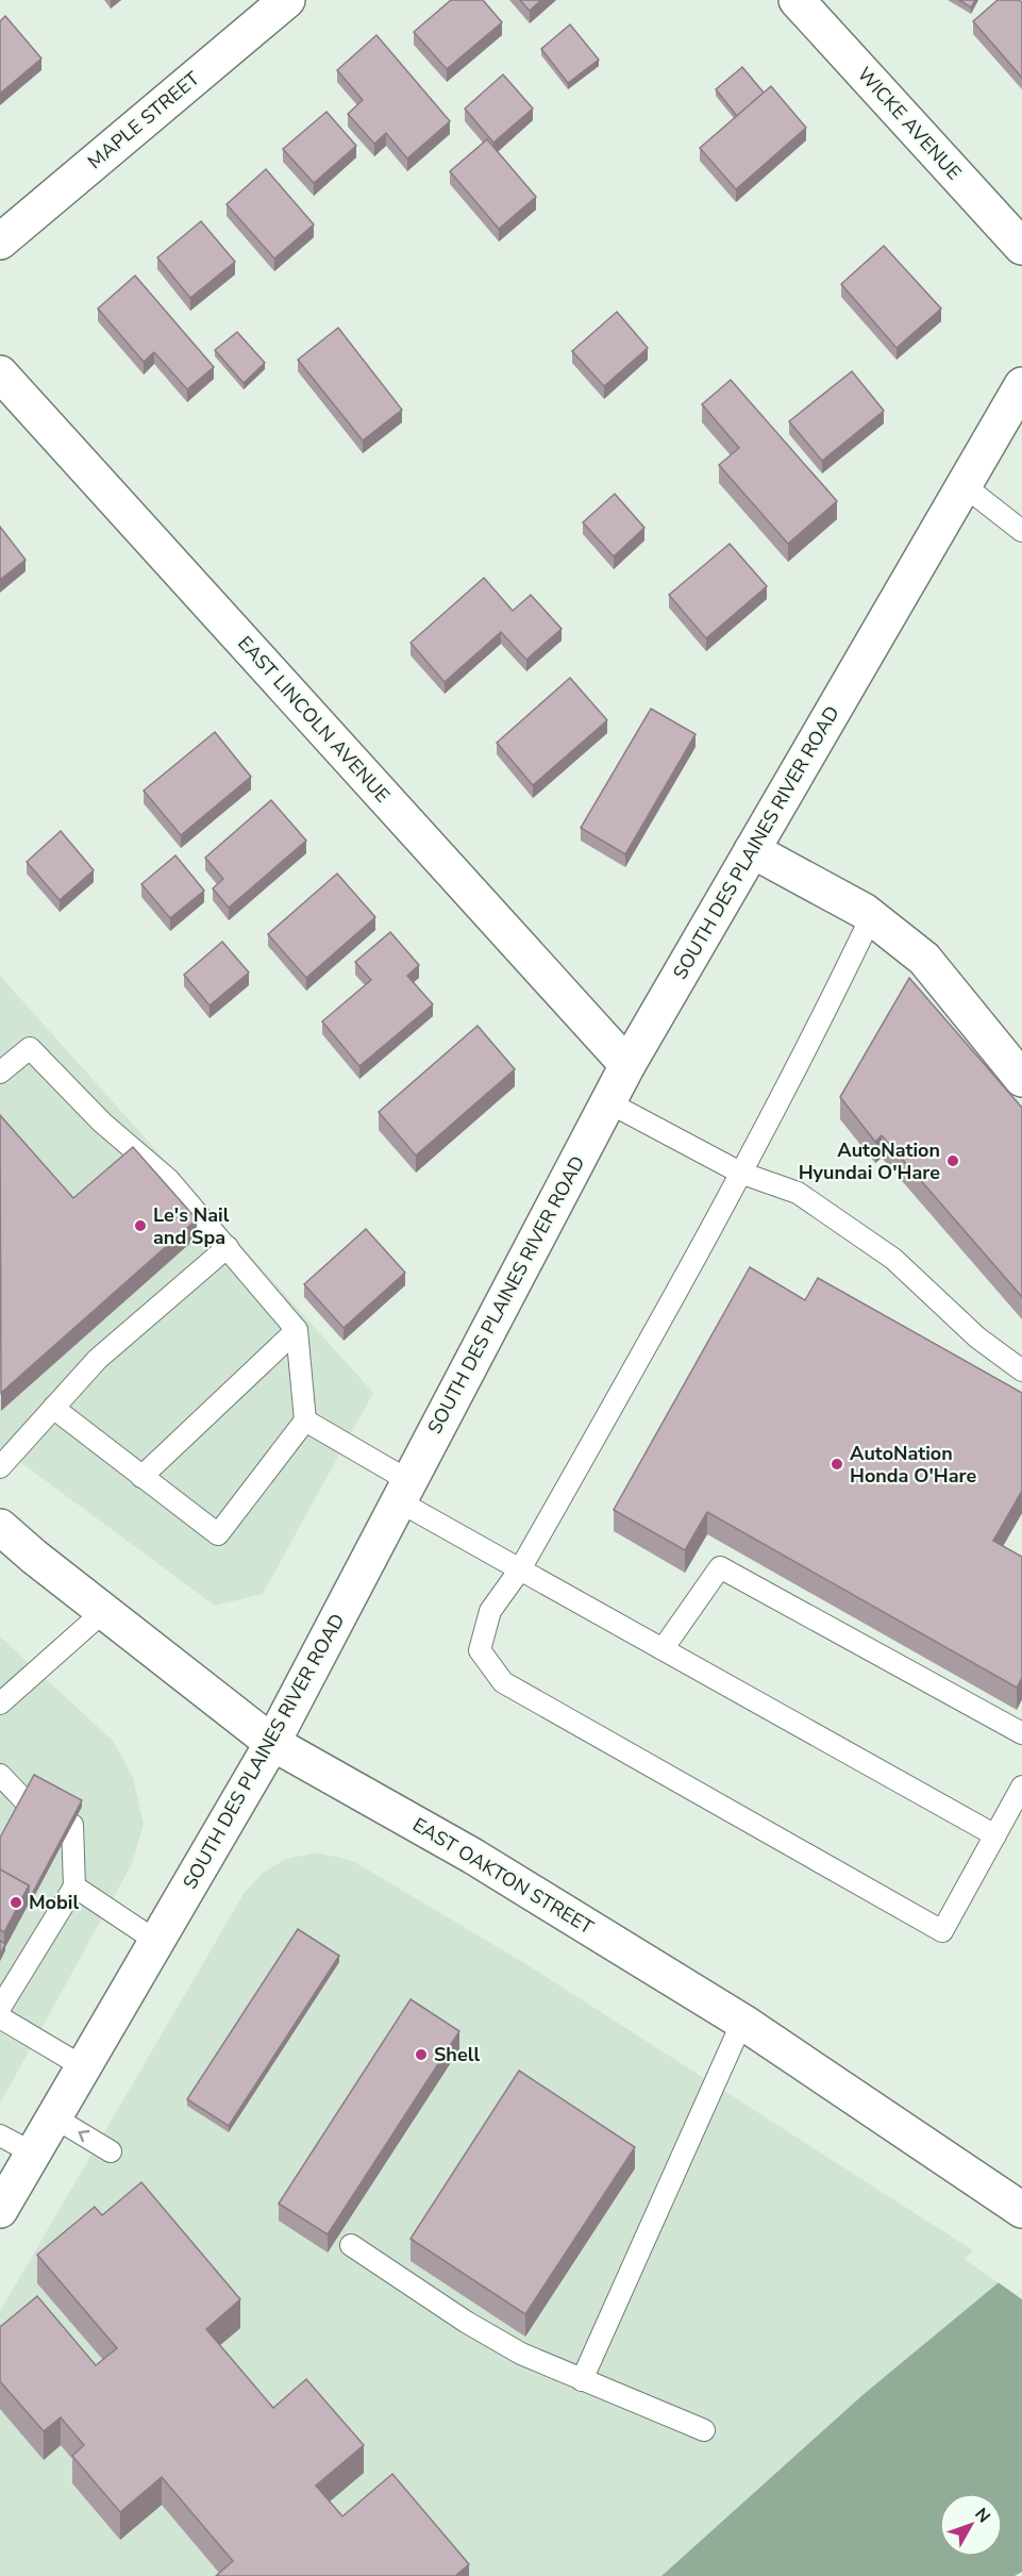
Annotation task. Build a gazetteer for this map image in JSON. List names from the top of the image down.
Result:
{
  "streets": {
    "main road": [
      "MAPLE STREET",
      "WICKE AVENUE",
      "EAST LINCOLN AVENUE",
      "SOUTH DES PLAINES RIVER ROAD",
      "EAST OAKTON STREET"
    ]
  },
  "crossings": [
    ["EAST LINCOLN AVENUE", "SOUTH DES PLAINES RIVER ROAD"],
    ["SOUTH DES PLAINES RIVER ROAD", "EAST OAKTON STREET"]
  ],
  "places": [
    "AutoNation Hyundai O'Hare",
    "Le's Nail and Spa",
    "AutoNation Honda O'Hare",
    "Mobil",
    "Shell"
  ],
  "north": "top right"
}
